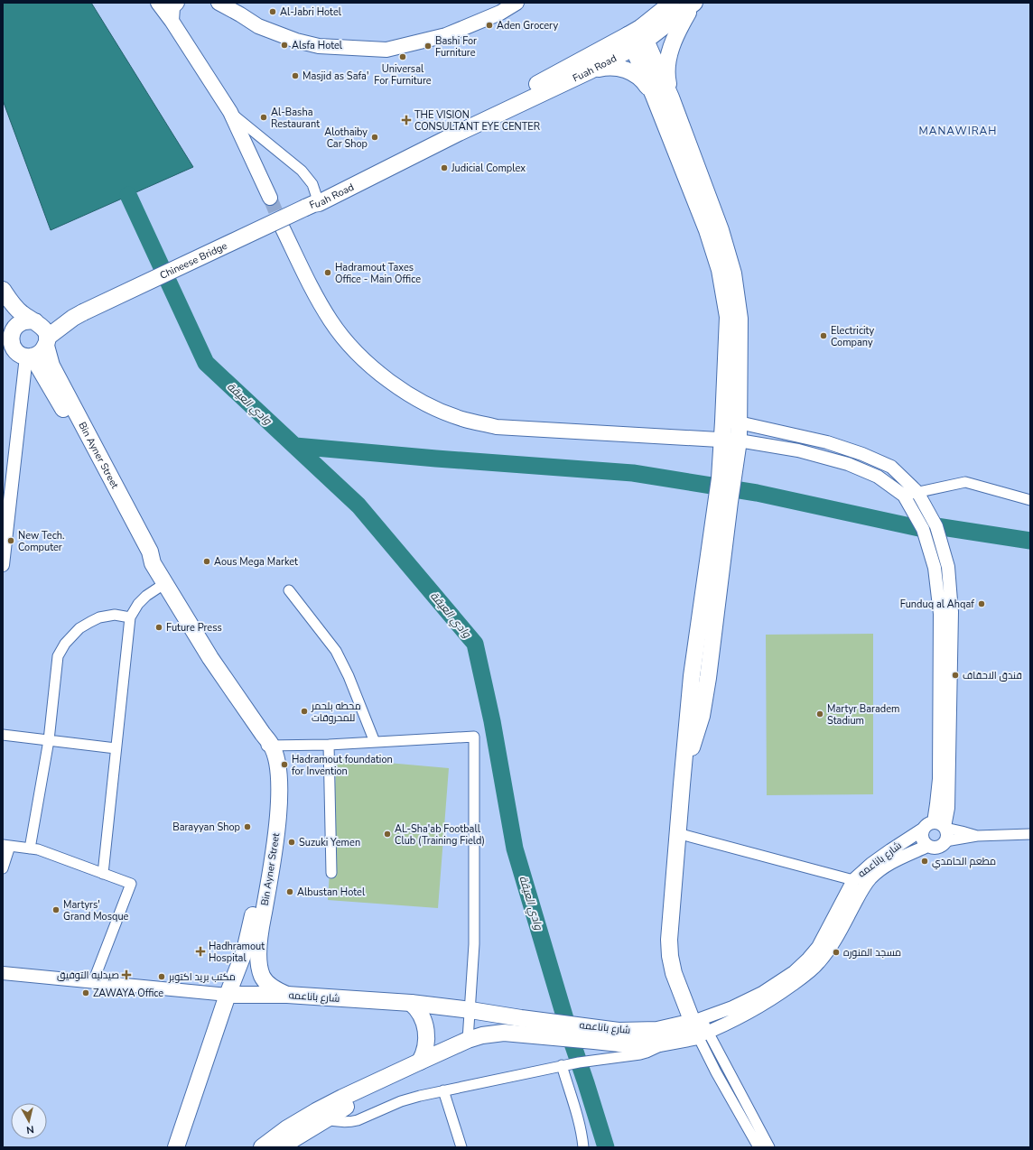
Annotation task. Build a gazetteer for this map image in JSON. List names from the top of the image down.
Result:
{
  "streets": {
    "highway": [
      "Fuah Road",
      "Chineese Bridge",
      "Bin Ayner Street",
      "شارع باناعمه"
    ]
  },
  "crossings": [
    ["Fuah Road", "Chineese Bridge"],
    ["Bin Ayner Street", "شارع باناعمه"]
  ],
  "districts": ["MANAWIRAH"],
  "water": ["وادي العيقة"],
  "places": {
    "other": [
      "Al-Jabri Hotel",
      "Aden Grocery",
      "Alsfa Hotel",
      "Bashi For Furniture",
      "Universal For Furniture",
      "Masjid as Safa'",
      "Al-Basha Restaurant",
      "Alothaiby Car Shop",
      "Judicial Complex",
      "Hadramout Taxes Office - Main Office",
      "Electricity Company",
      "New Tech. Computer",
      "Aous Mega Market",
      "Funduq al Ahqaf",
      "Future Press",
      "فندق الاحقاف",
      "محطه بلحمر للمحروقات",
      "Martyr Baradem Stadium",
      "Hadramout foundation for Invention",
      "Barayyan Shop",
      "AL-Sha'ab Football Club (Training Field)",
      "Suzuki Yemen",
      "مطعم الحامدي",
      "Albustan Hotel",
      "Martyrs' Grand Mosque",
      "مسجد المنوره",
      "مكتب بريد اكتوبر",
      "ZAWAYA Office"
    ],
    "health": ["THE VISION CONSULTANT EYE CENTER", "Hadhramout Hospital", "صيدليه التوفيق"]
  },
  "north": "bottom"
}
